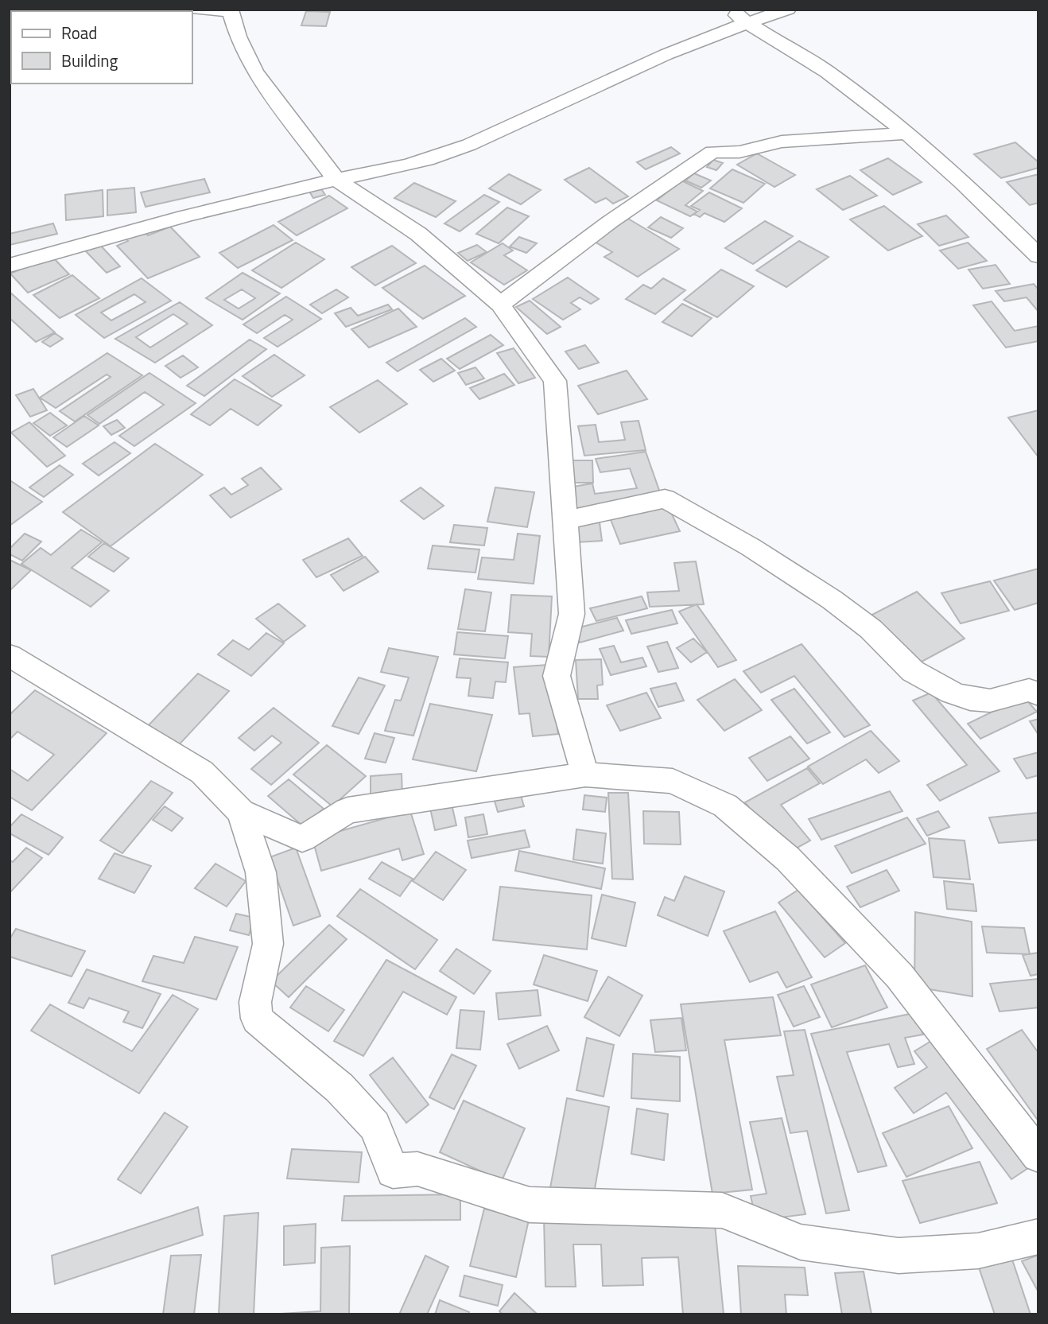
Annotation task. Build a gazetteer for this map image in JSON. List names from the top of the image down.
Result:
{
  "legend": ["Road", "Building"]
}
